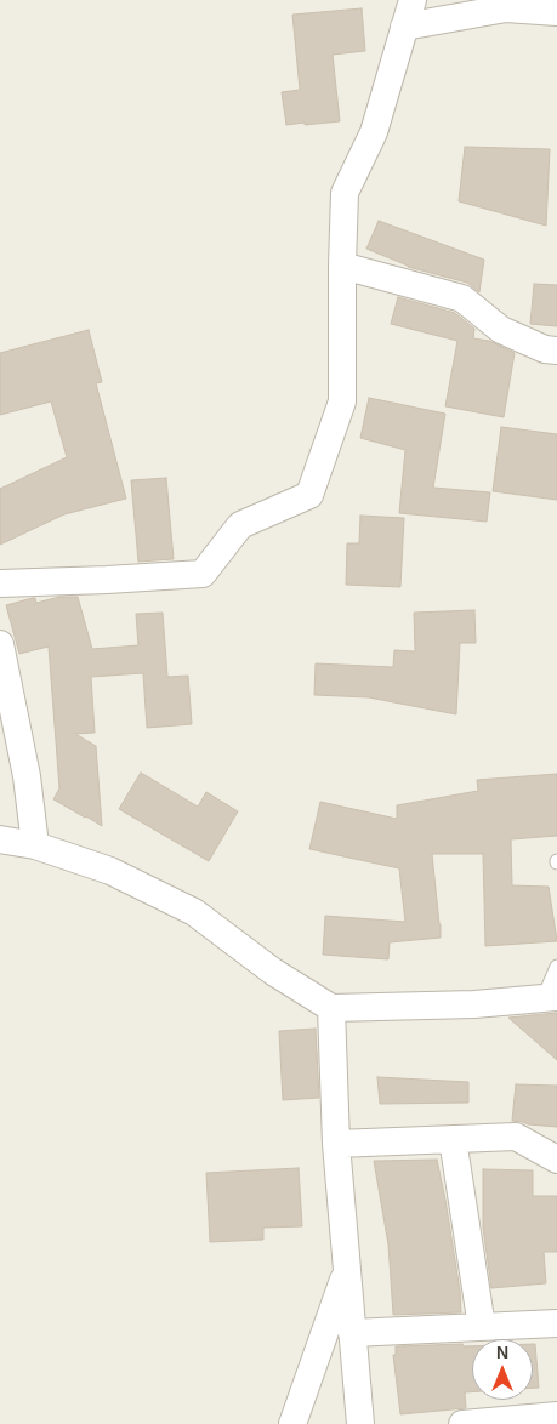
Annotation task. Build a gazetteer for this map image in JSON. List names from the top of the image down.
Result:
{
  "north": "top"
}
